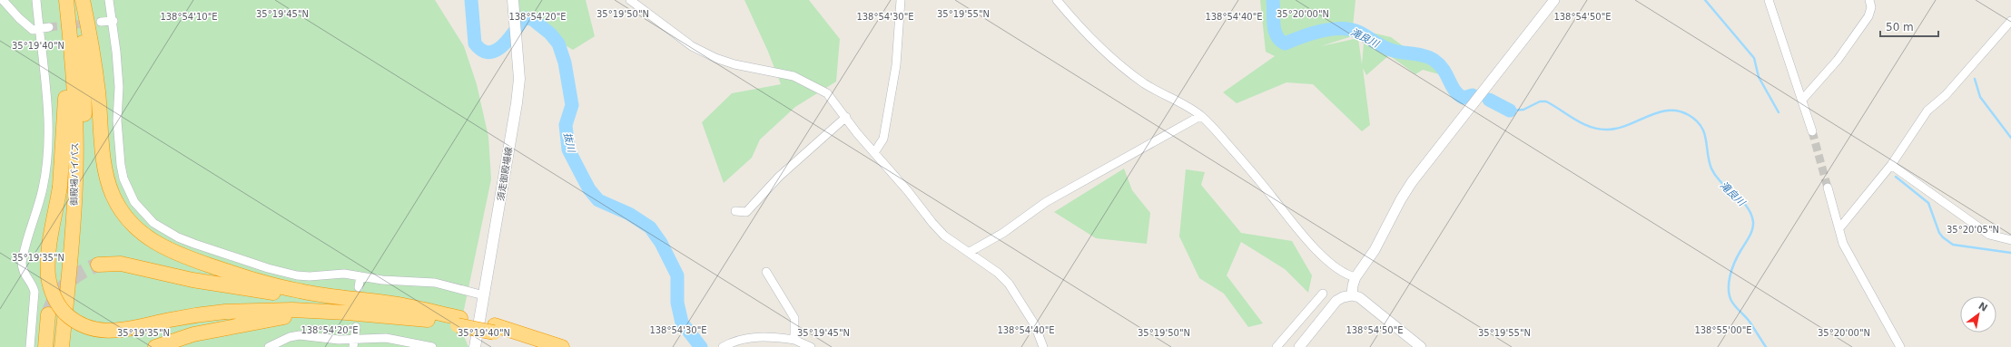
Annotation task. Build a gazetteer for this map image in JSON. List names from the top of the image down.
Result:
{
  "streets": {
    "highway": ["御殿場バイパス"],
    "main road": ["須走御殿場線"]
  },
  "water": ["滝良川", "抜川"],
  "scale_bar": "50 m",
  "north": "top right",
  "coordinates": [
    "35°19'45\"N",
    "35°19'50\"N",
    "35°19'55\"N",
    "35°20'00\"N",
    "138°54'10\"E",
    "138°54'20\"E",
    "138°54'30\"E",
    "138°54'40\"E",
    "138°54'50\"E",
    "35°19'40\"N",
    "35°20'05\"N",
    "35°19'35\"N",
    "138°55'00\"E"
  ]
}
